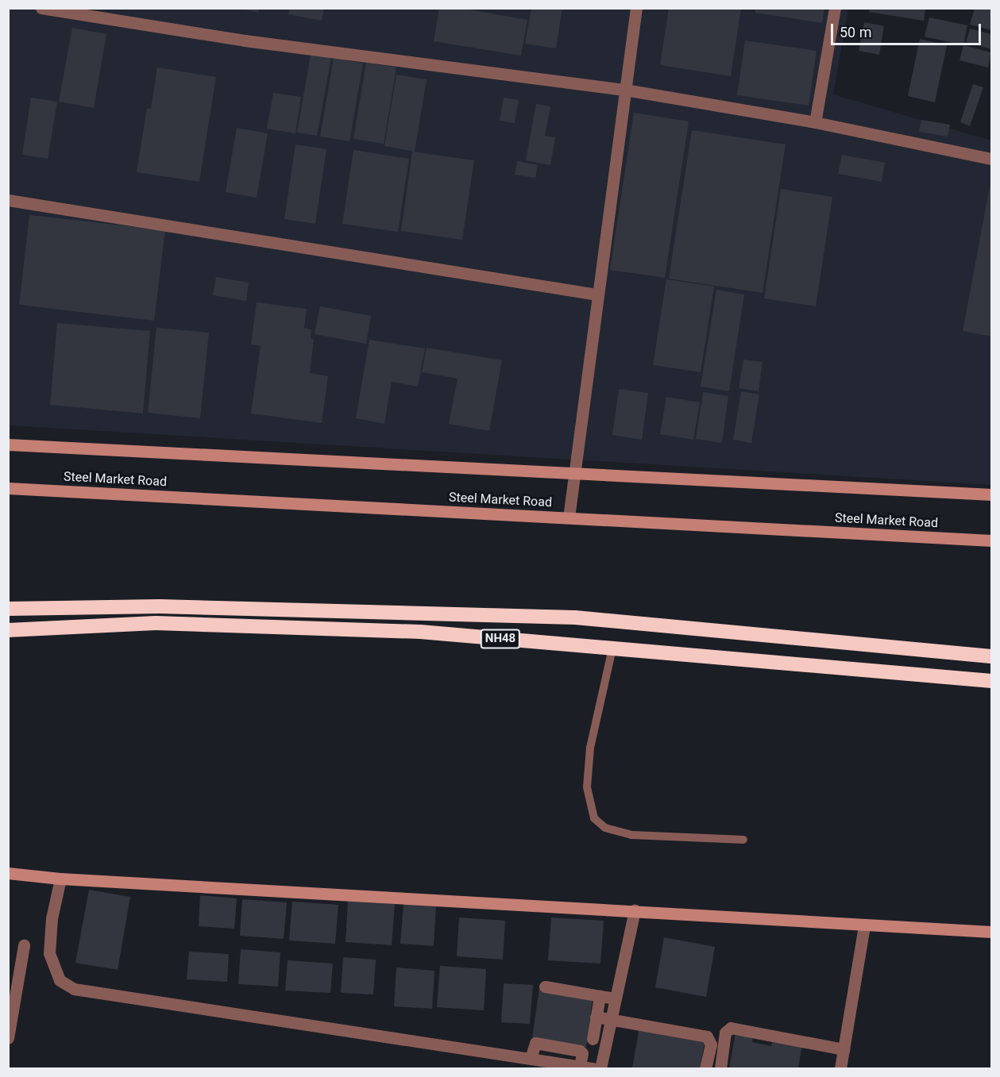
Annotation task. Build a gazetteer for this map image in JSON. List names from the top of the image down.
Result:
{
  "streets": {
    "highway": ["NH48"],
    "street": ["Steel Market Road"]
  },
  "scale_bar": "50 m"
}
